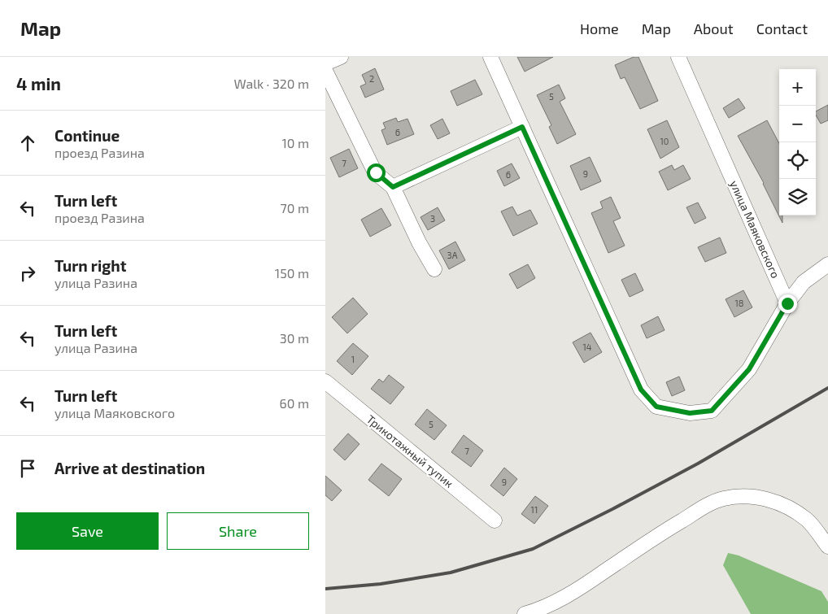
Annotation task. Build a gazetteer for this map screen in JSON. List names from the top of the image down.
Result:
{
  "streets": {
    "street": ["улица Маяковского", "Трикотажный тупик"]
  },
  "house_numbers": [
    "2",
    "5",
    "6",
    "10",
    "7",
    "9",
    "6",
    "3",
    "3А",
    "18",
    "14",
    "1",
    "5",
    "7",
    "9",
    "11"
  ],
  "page": {
    "header": "Map",
    "nav": [
      "Home",
      "Map",
      "About",
      "Contact"
    ],
    "heading": ["4 min", "Walk · 320 m"],
    "map_buttons": ["+", "−"],
    "list": [
      ["Continue", "проезд Разина", "10 m"],
      ["Turn left", "проезд Разина", "70 m"],
      ["Turn right", "улица Разина", "150 m"],
      ["Turn left", "улица Разина", "30 m"],
      ["Turn left", "улица Маяковского", "60 m"],
      "Arrive at destination"
    ],
    "buttons": ["Save", "Share"]
  }
}
